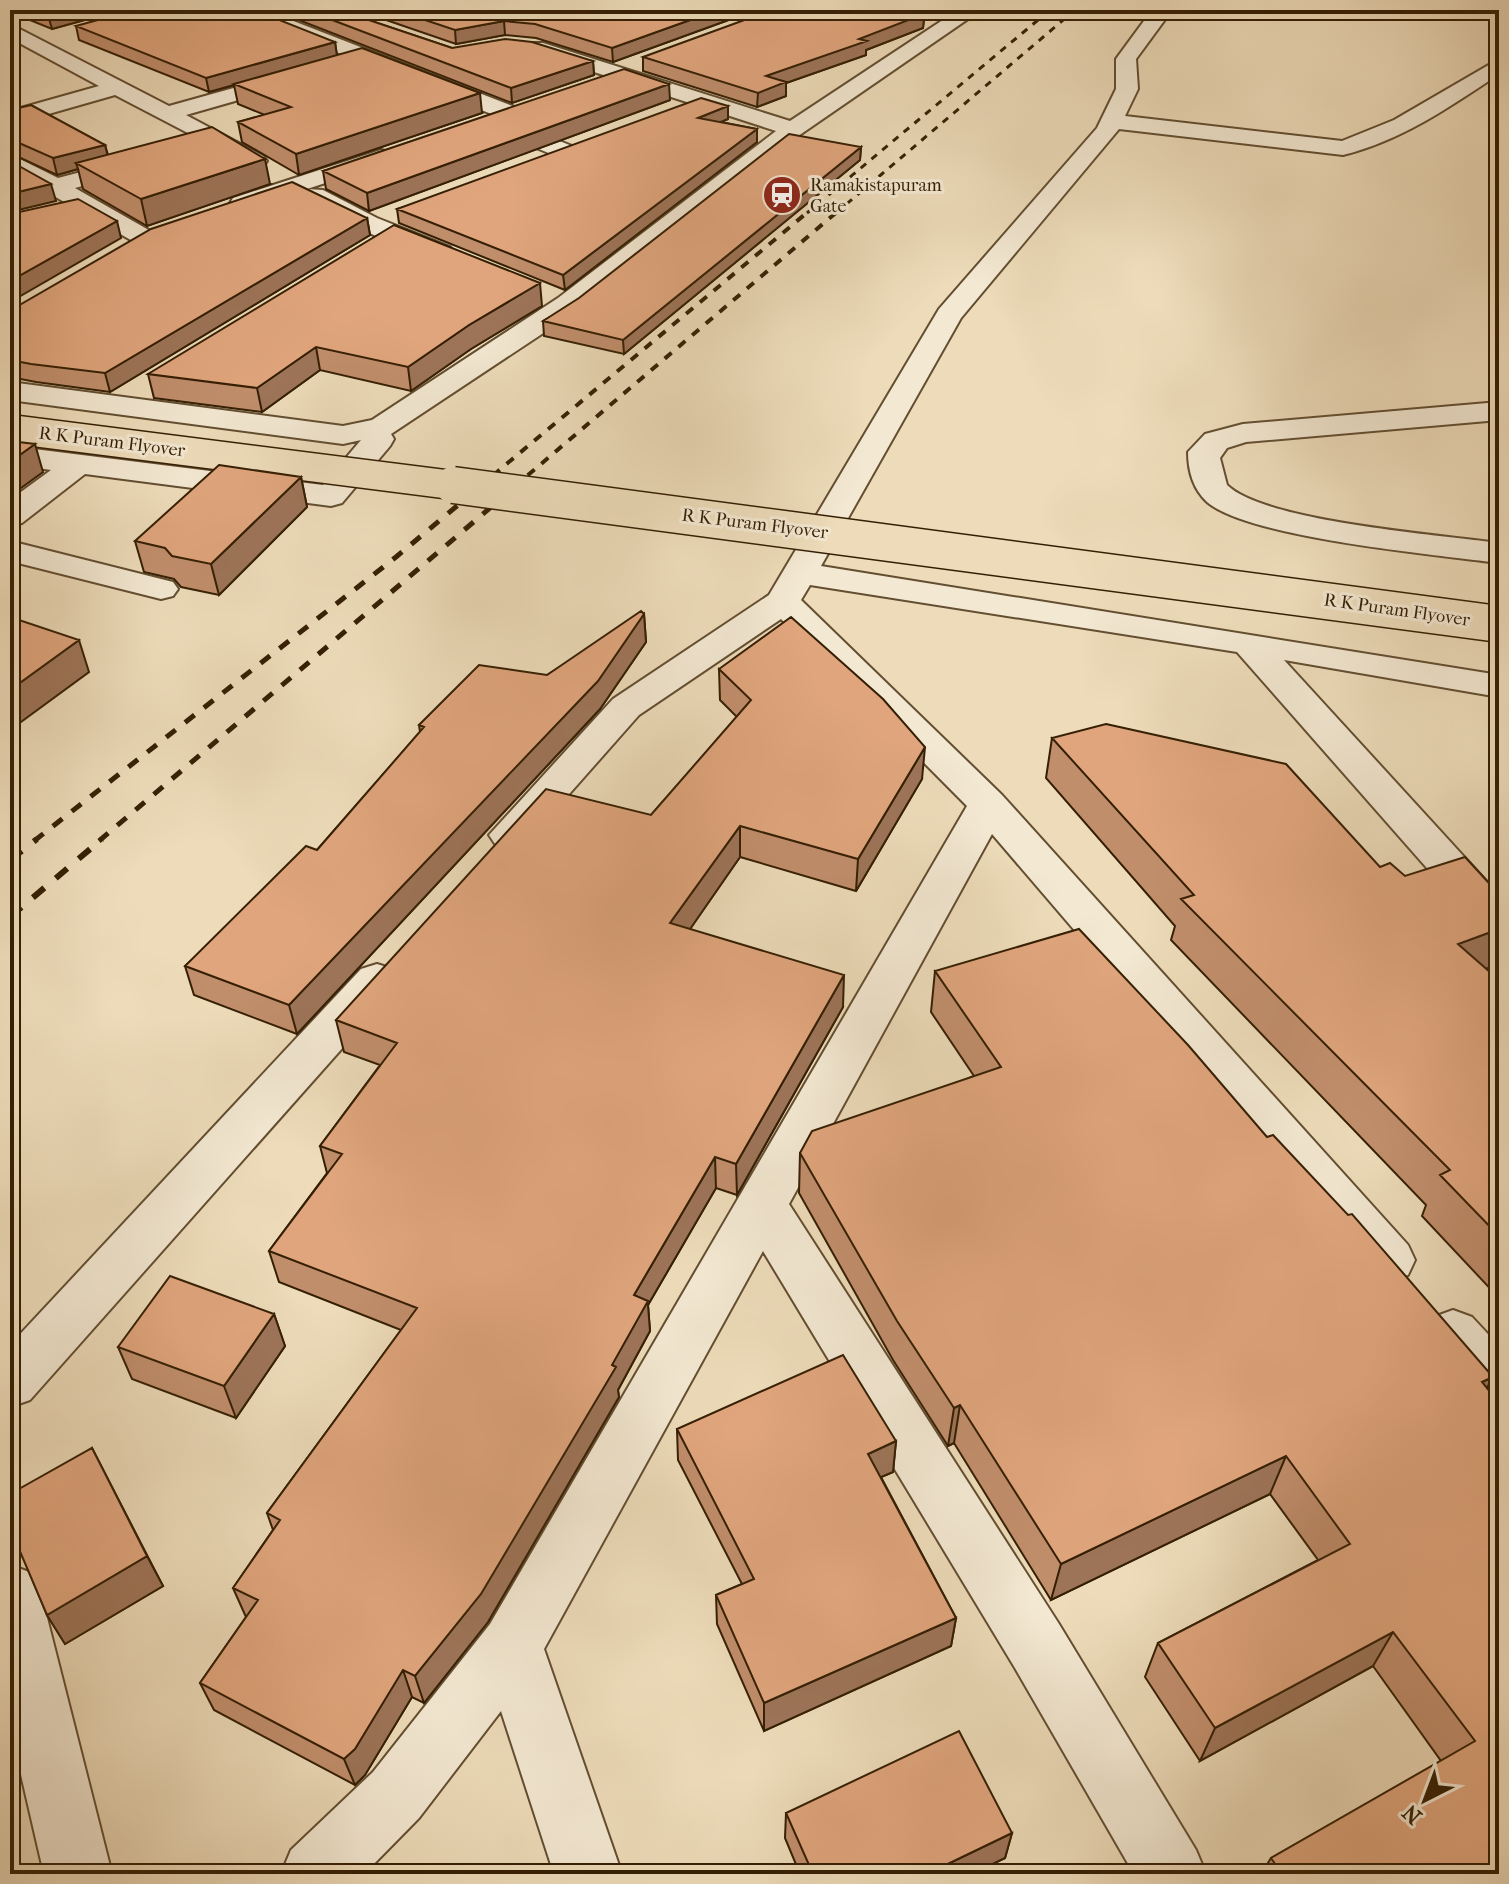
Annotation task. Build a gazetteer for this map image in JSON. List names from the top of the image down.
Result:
{
  "streets": {
    "main road": ["R K Puram Flyover"]
  },
  "places": {
    "station": ["Ramakistapuram Gate"]
  },
  "north": "bottom left"
}
